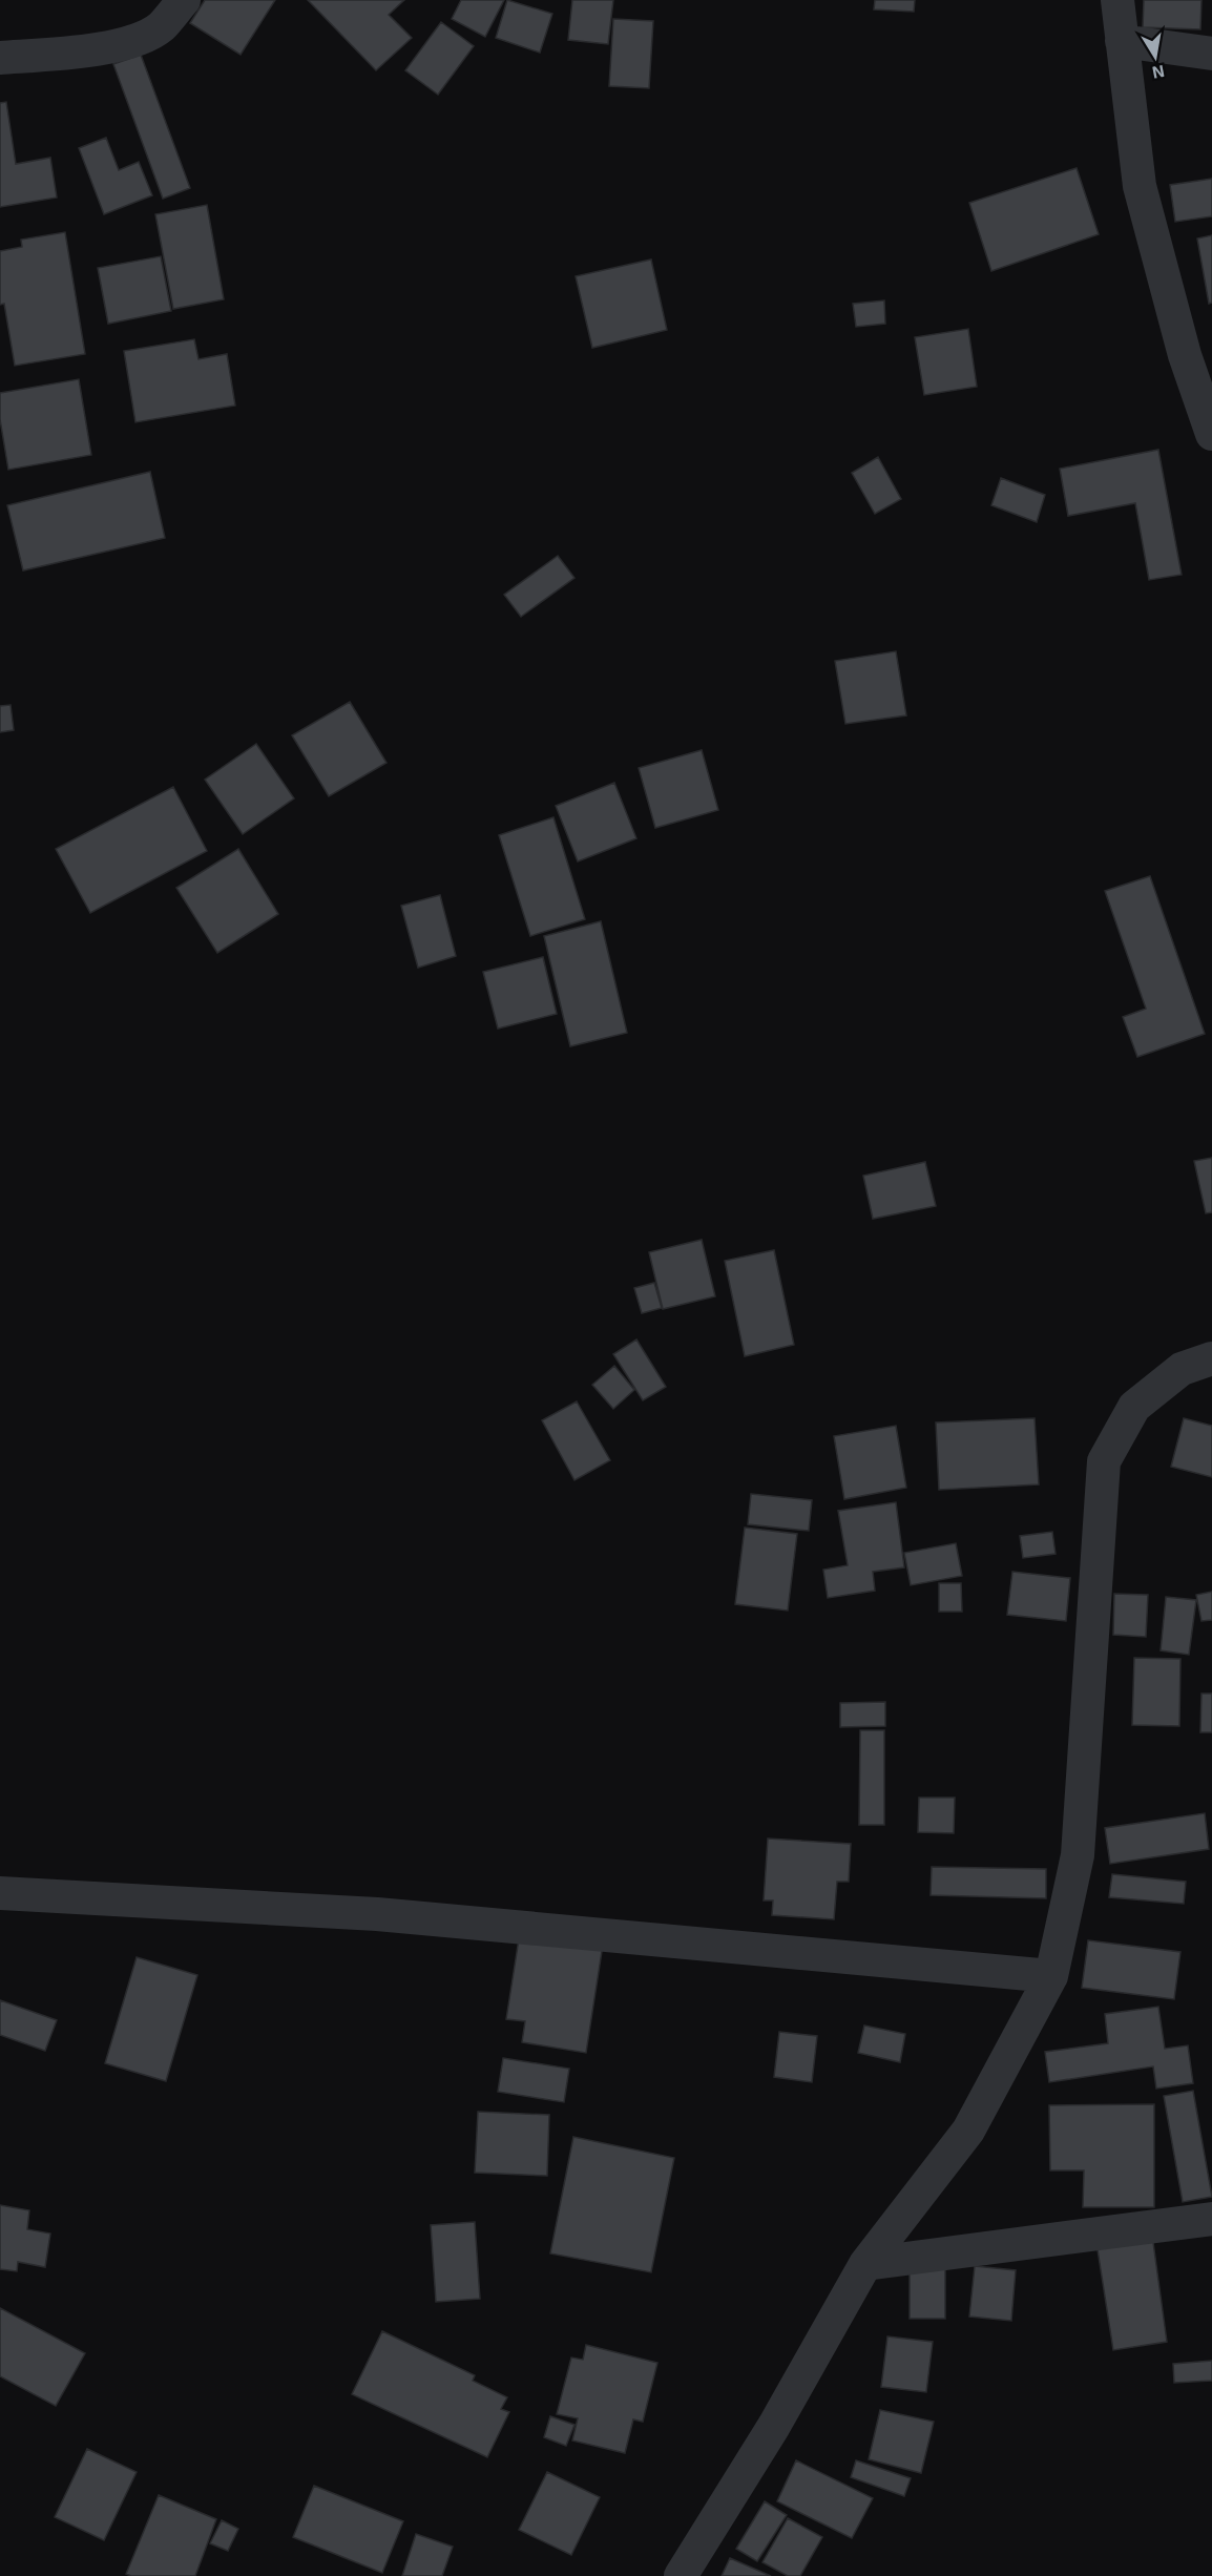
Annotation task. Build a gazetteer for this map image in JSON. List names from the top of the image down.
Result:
{
  "north": "bottom"
}
